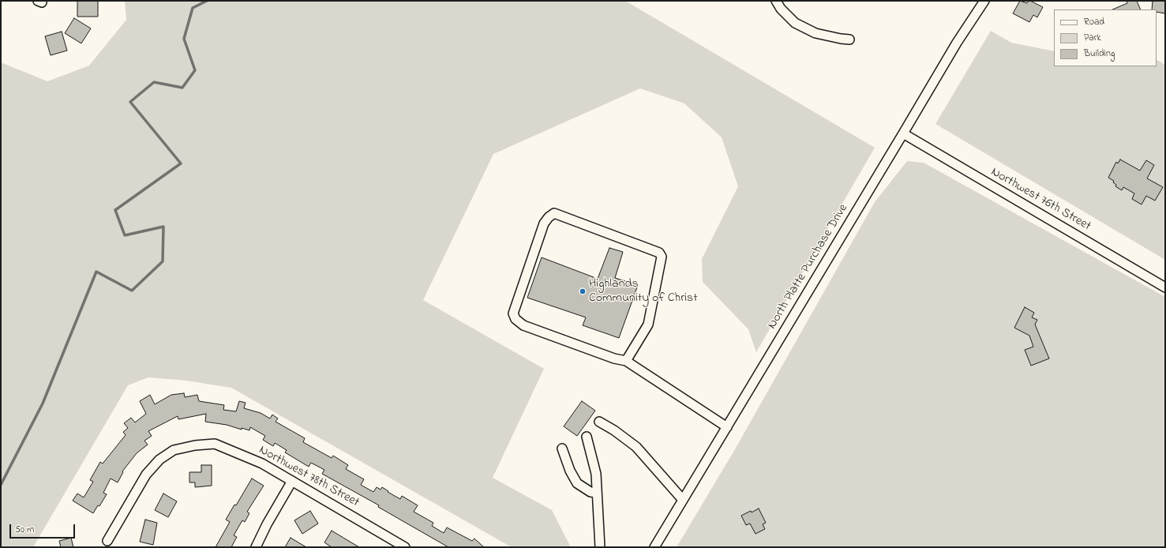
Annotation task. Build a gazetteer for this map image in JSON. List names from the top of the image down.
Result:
{
  "streets": {
    "street": ["Northwest 76th Street", "North Platte Purchase Drive", "Northwest 78th Street"]
  },
  "crossings": [
    ["Northwest 76th Street", "North Platte Purchase Drive"]
  ],
  "places": ["Highlands Community of Christ"],
  "legend": ["Road", "Park", "Building"],
  "scale_bar": "50 m"
}
